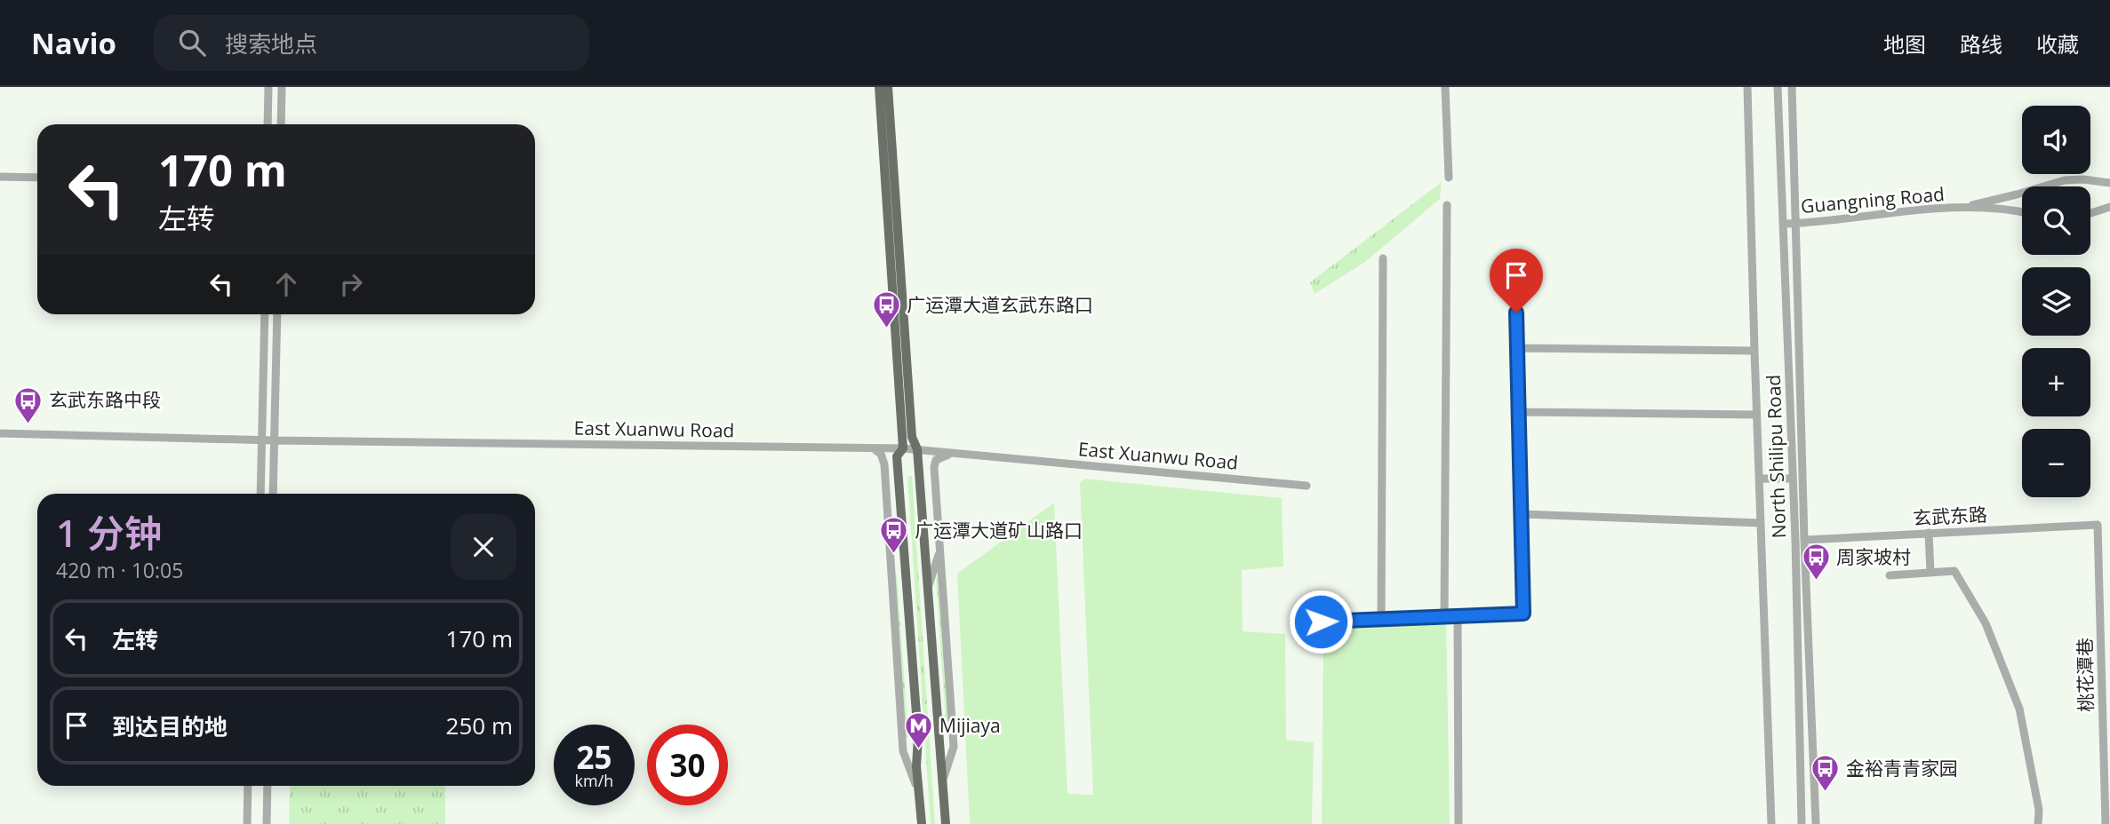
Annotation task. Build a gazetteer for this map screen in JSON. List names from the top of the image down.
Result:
{
  "streets": {
    "street": [
      "Guangning Road",
      "East Xuanwu Road",
      "North Shilipu Road",
      "玄武东路",
      "桃花潭巷"
    ]
  },
  "crossings": [
    ["Guangning Road", "North Shilipu Road"],
    ["North Shilipu Road", "玄武东路"],
    ["玄武东路", "桃花潭巷"]
  ],
  "places": {
    "bus stop": [
      "广运潭大道玄武东路口",
      "玄武东路中段",
      "广运潭大道矿山路口",
      "周家坡村",
      "金裕青青家园"
    ],
    "metro station": ["Mijiaya"]
  },
  "page": {
    "header": "Navio",
    "search": "搜索地点",
    "nav": ["地图", "路线", "收藏"],
    "map_buttons": ["+", "−"],
    "turn": ["170 m", "左转"],
    "heading": ["1 分钟", "420 m · 10:05"],
    "list": [
      {
        "name": "左转",
        "value": "170 m"
      },
      {
        "name": "到达目的地",
        "value": "250 m"
      }
    ],
    "speed": "25 km/h",
    "limit": "30"
  }
}
